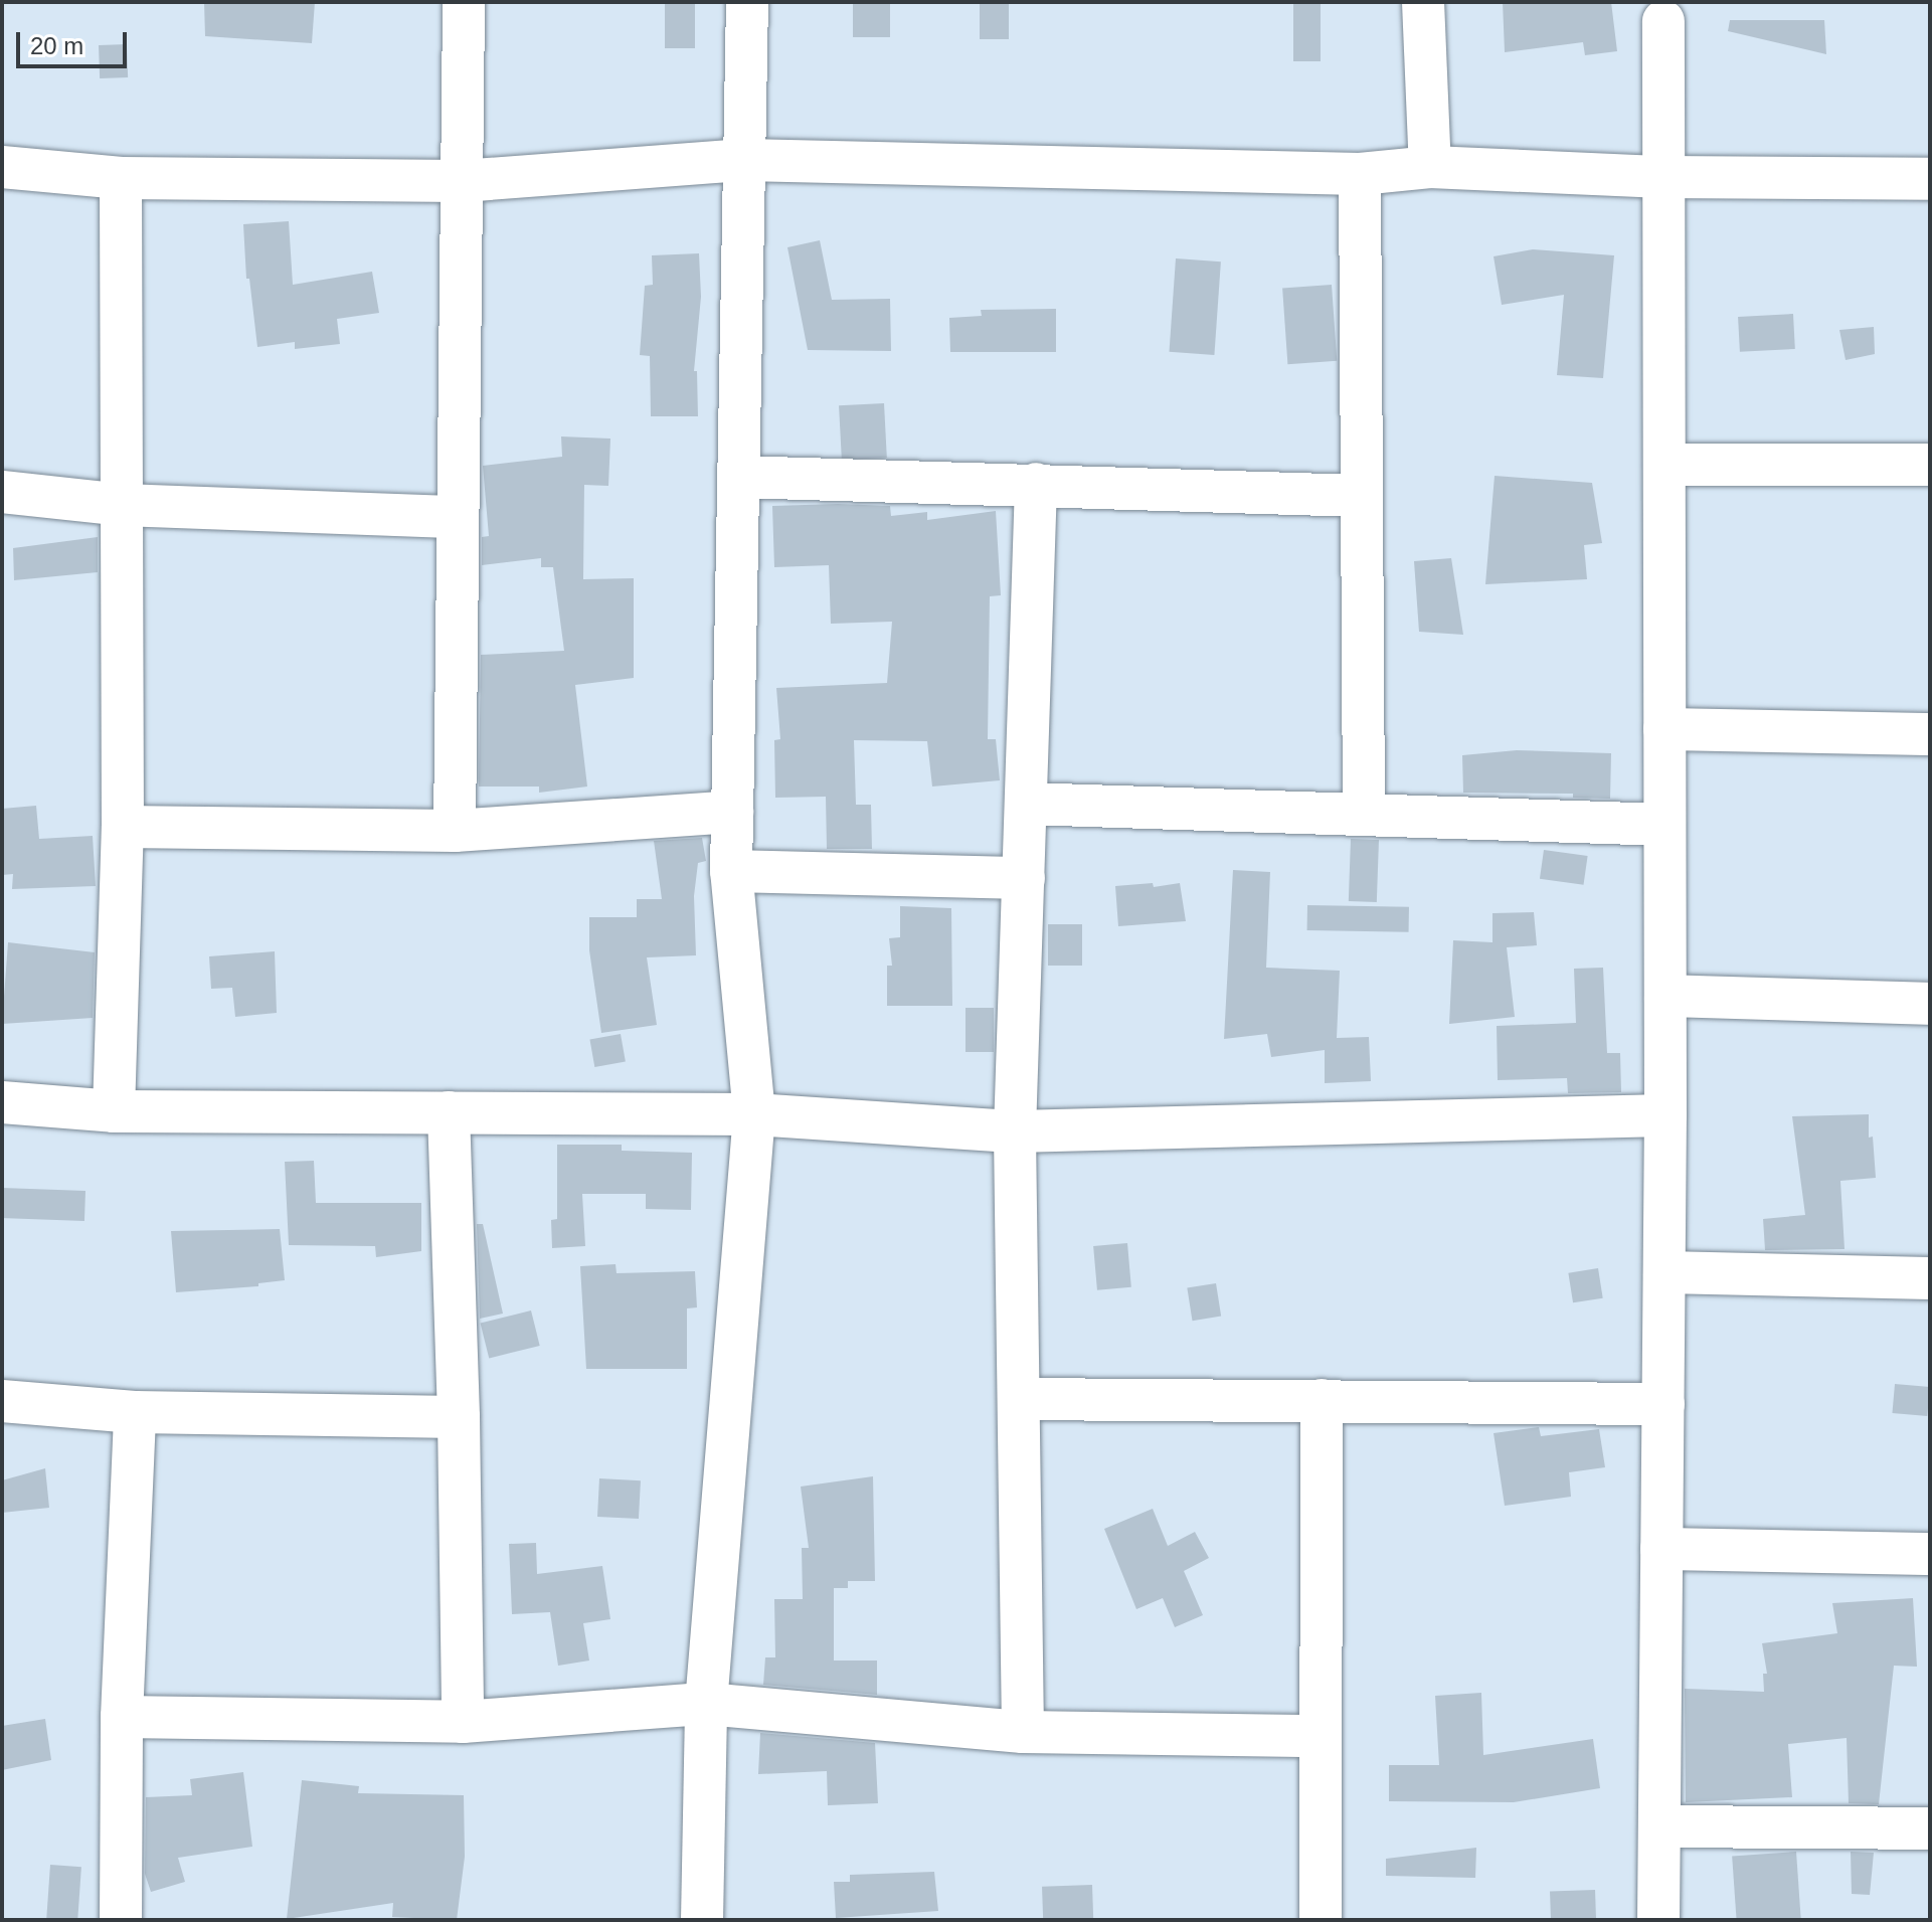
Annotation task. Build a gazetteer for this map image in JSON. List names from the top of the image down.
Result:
{
  "scale_bar": "20 m"
}
